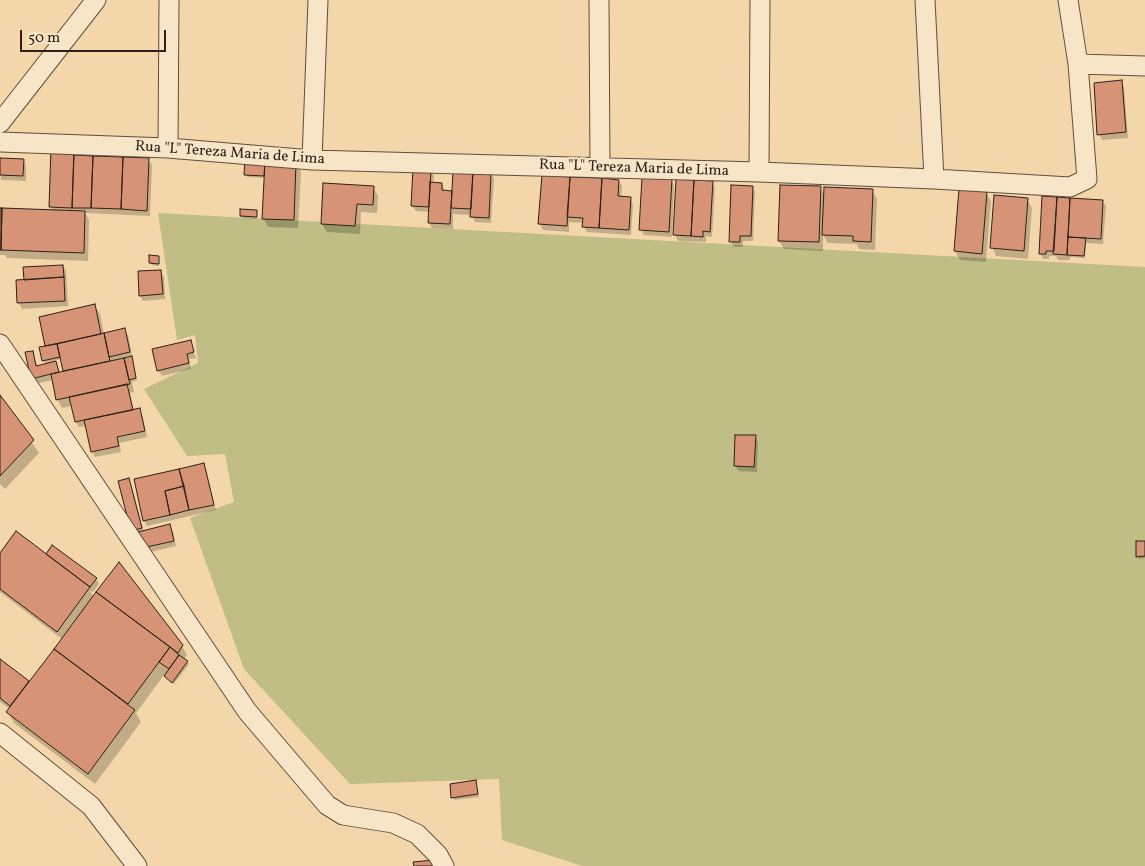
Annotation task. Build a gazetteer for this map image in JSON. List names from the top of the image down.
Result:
{
  "streets": {
    "street": ["Rua \"L\" Tereza Maria de Lima"]
  },
  "scale_bar": "50 m"
}
